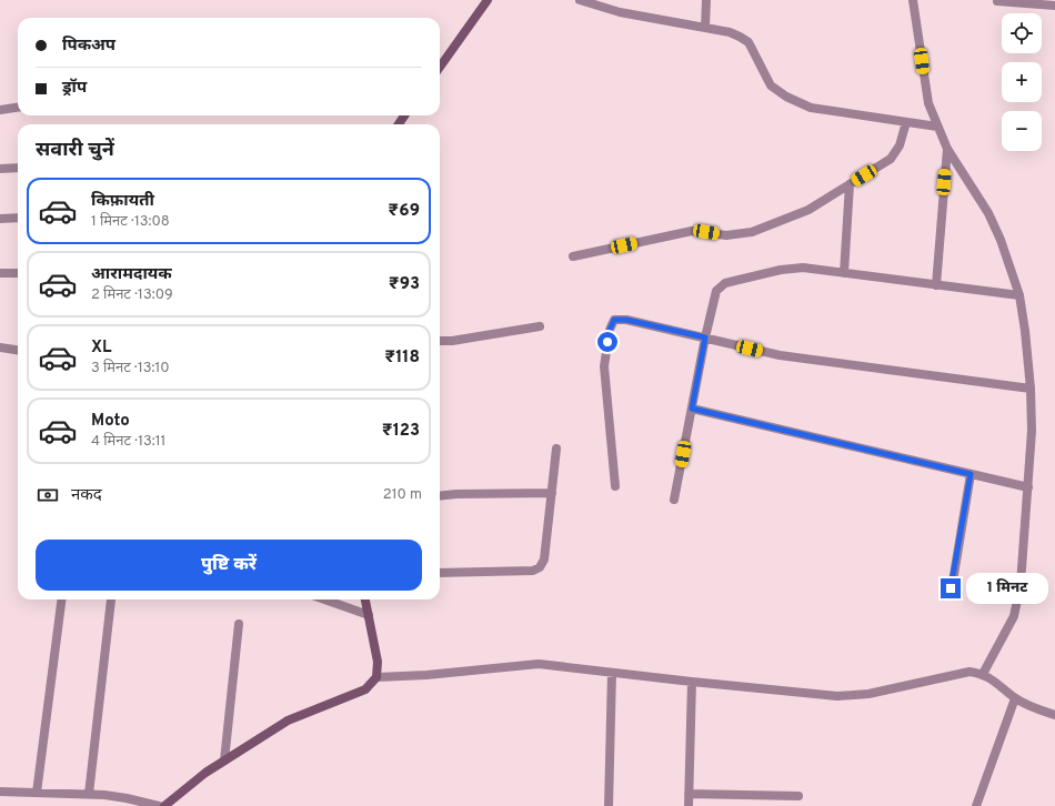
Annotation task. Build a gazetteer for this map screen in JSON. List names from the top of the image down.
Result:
{
  "page": {
    "map_buttons": ["+", "−"],
    "banner": ["पिकअप", "ड्रॉप"],
    "heading": "सवारी चुनें",
    "list": [
      {
        "name": "किफ़ायती",
        "note": "1 मिनट · 13:08",
        "value": "₹69"
      },
      {
        "name": "आरामदायक",
        "note": "2 मिनट · 13:09",
        "value": "₹93"
      },
      {
        "name": "XL",
        "note": "3 मिनट · 13:10",
        "value": "₹118"
      },
      {
        "name": "Moto",
        "note": "4 मिनट · 13:11",
        "value": "₹123"
      }
    ],
    "pay": ["नकद", "210 m"],
    "buttons": "पुष्टि करें",
    "bubble": "1 मिनट"
  }
}
